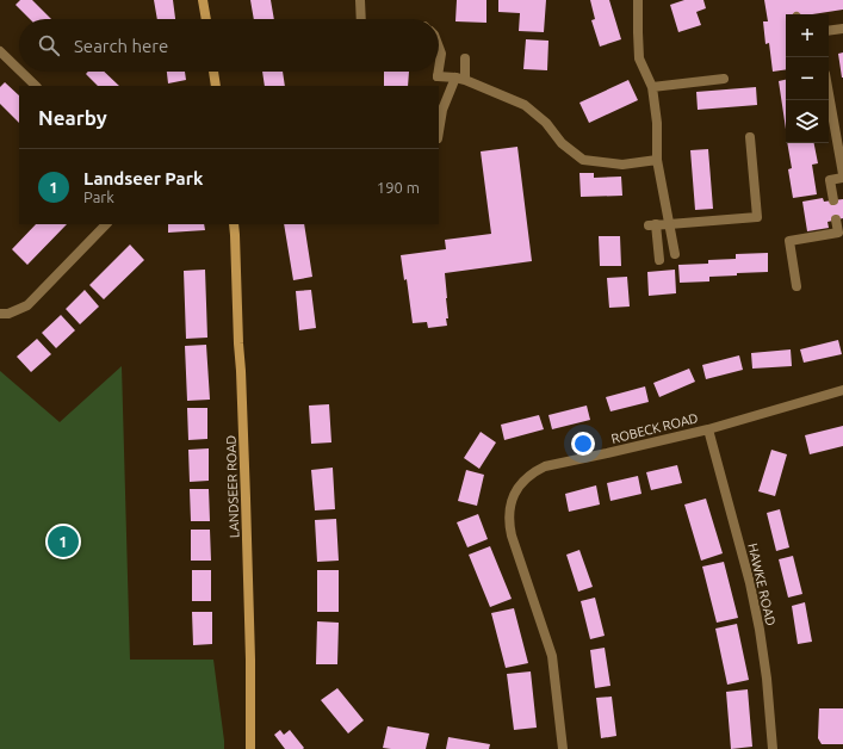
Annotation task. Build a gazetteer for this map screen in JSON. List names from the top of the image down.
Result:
{
  "streets": {
    "street": ["ROBECK ROAD", "LANDSEER ROAD", "HAWKE ROAD"]
  },
  "crossings": [
    ["ROBECK ROAD", "HAWKE ROAD"]
  ],
  "page": {
    "map_buttons": ["+", "−"],
    "search": "Search here",
    "heading": "Nearby",
    "list": [
      {
        "mark": "1",
        "name": "Landseer Park",
        "note": "Park",
        "value": "190 m"
      }
    ],
    "pins": "1"
  }
}
